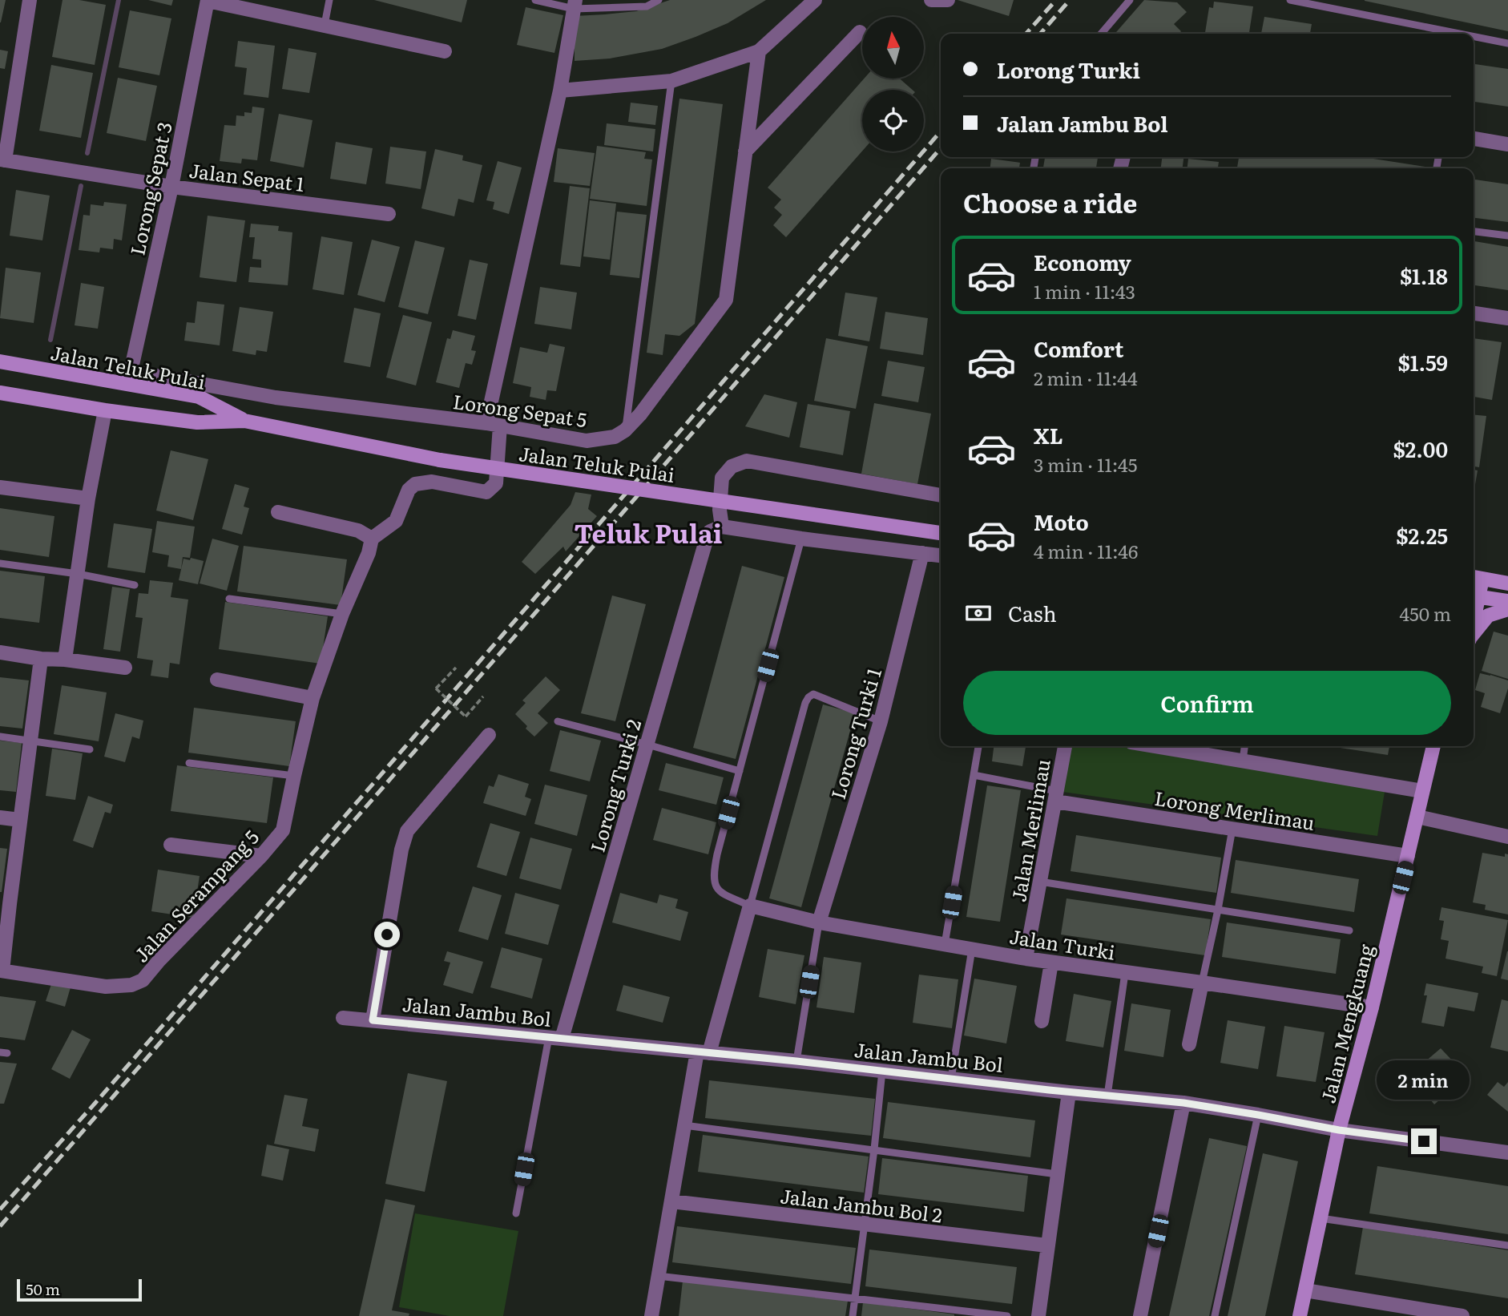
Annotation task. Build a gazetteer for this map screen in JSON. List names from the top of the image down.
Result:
{
  "streets": {
    "main road": ["Jalan Teluk Pulai", "Jalan Mengkuang"],
    "street": [
      "Jalan Sepat 1",
      "Lorong Sepat 3",
      "Lorong Sepat 5",
      "Lorong Turki 1",
      "Lorong Turki 2",
      "Lorong Merlimau",
      "Jalan Merlimau",
      "Jalan Serampang 5",
      "Jalan Turki",
      "Jalan Jambu Bol",
      "Jalan Jambu Bol 2"
    ]
  },
  "crossings": [
    ["Jalan Sepat 1", "Lorong Sepat 3"],
    ["Lorong Sepat 3", "Jalan Teluk Pulai"],
    ["Lorong Sepat 3", "Lorong Sepat 5"],
    ["Jalan Teluk Pulai", "Lorong Sepat 5"],
    ["Lorong Turki 1", "Jalan Turki"],
    ["Lorong Turki 2", "Jalan Jambu Bol"],
    ["Lorong Merlimau", "Jalan Merlimau"],
    ["Lorong Merlimau", "Jalan Mengkuang"],
    ["Jalan Merlimau", "Jalan Turki"],
    ["Jalan Turki", "Jalan Mengkuang"],
    ["Jalan Jambu Bol", "Jalan Mengkuang"]
  ],
  "districts": ["Teluk Pulai"],
  "scale_bar": "50 m",
  "north": "top",
  "page": {
    "banner": ["Lorong Turki", "Jalan Jambu Bol"],
    "heading": "Choose a ride",
    "list": [
      {
        "name": "Economy",
        "note": "1 min · 11:43",
        "value": "$1.18"
      },
      {
        "name": "Comfort",
        "note": "2 min · 11:44",
        "value": "$1.59"
      },
      {
        "name": "XL",
        "note": "3 min · 11:45",
        "value": "$2.00"
      },
      {
        "name": "Moto",
        "note": "4 min · 11:46",
        "value": "$2.25"
      }
    ],
    "pay": ["Cash", "450 m"],
    "buttons": "Confirm",
    "bubble": "2 min",
    "scale": "50 m"
  }
}
